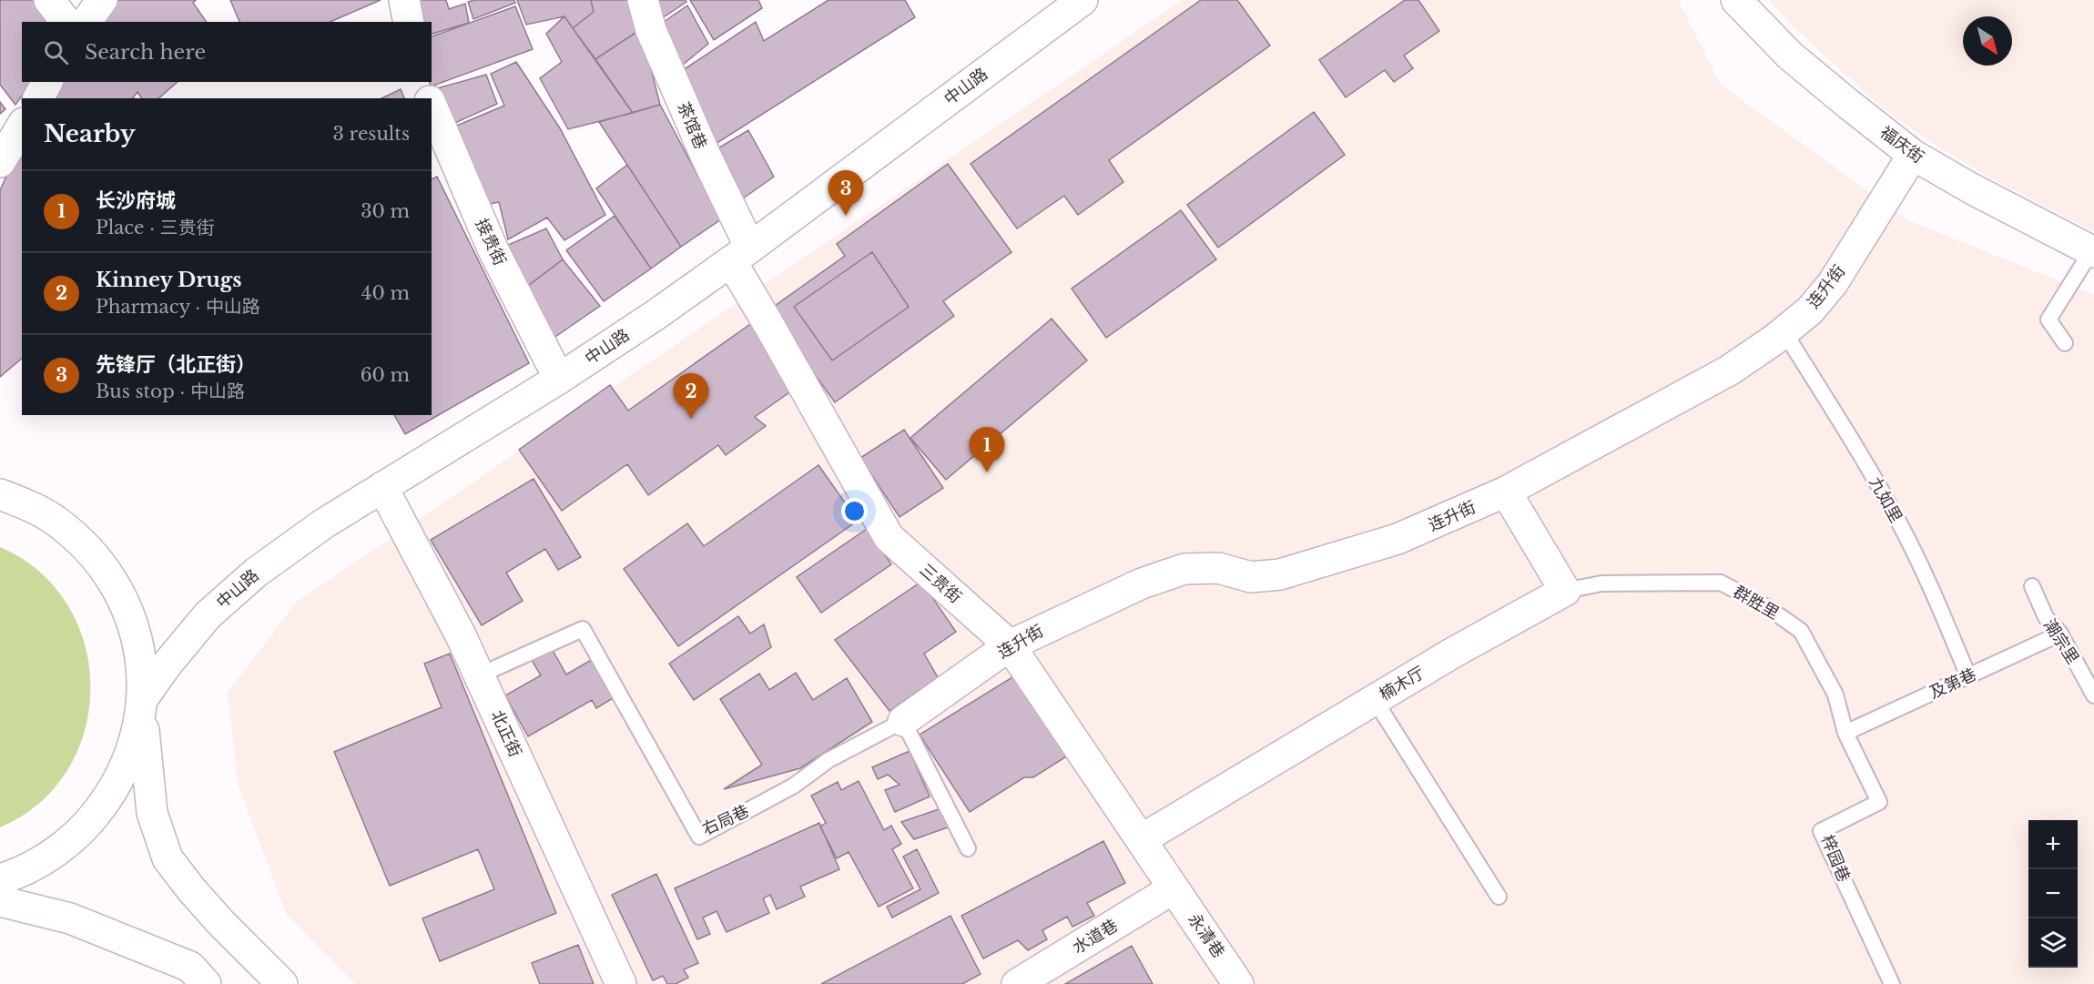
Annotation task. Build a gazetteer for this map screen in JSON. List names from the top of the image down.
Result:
{
  "streets": {
    "street": [
      "中山路",
      "茶馆巷",
      "福庆街",
      "接贵街",
      "连升街",
      "三贵街",
      "楠木厅",
      "北正街",
      "永清巷",
      "水道巷"
    ],
    "lane": [
      "九如里",
      "群胜里",
      "潮宗里",
      "及第巷",
      "右局巷",
      "梓园巷"
    ]
  },
  "crossings": [
    ["中山路", "茶馆巷"],
    ["中山路", "接贵街"],
    ["中山路", "三贵街"],
    ["中山路", "北正街"],
    ["茶馆巷", "三贵街"],
    ["福庆街", "连升街"],
    ["连升街", "九如里"],
    ["连升街", "三贵街"],
    ["连升街", "右局巷"],
    ["九如里", "及第巷"],
    ["三贵街", "楠木厅"],
    ["三贵街", "永清巷"],
    ["三贵街", "水道巷"],
    ["群胜里", "楠木厅"],
    ["群胜里", "及第巷"],
    ["群胜里", "梓园巷"],
    ["潮宗里", "及第巷"],
    ["及第巷", "梓园巷"],
    ["北正街", "右局巷"],
    ["永清巷", "水道巷"]
  ],
  "north": "bottom right",
  "page": {
    "search": "Search here",
    "heading": ["Nearby", "3 results"],
    "list": [
      {
        "mark": "1",
        "name": "长沙府城",
        "note": "Place · 三贵街",
        "value": "30 m"
      },
      {
        "mark": "2",
        "name": "Kinney Drugs",
        "note": "Pharmacy · 中山路",
        "value": "40 m"
      },
      {
        "mark": "3",
        "name": "先锋厅（北正街）",
        "note": "Bus stop · 中山路",
        "value": "60 m"
      }
    ],
    "pins": ["3", "2", "1"],
    "map_buttons": ["+", "−"]
  }
}
